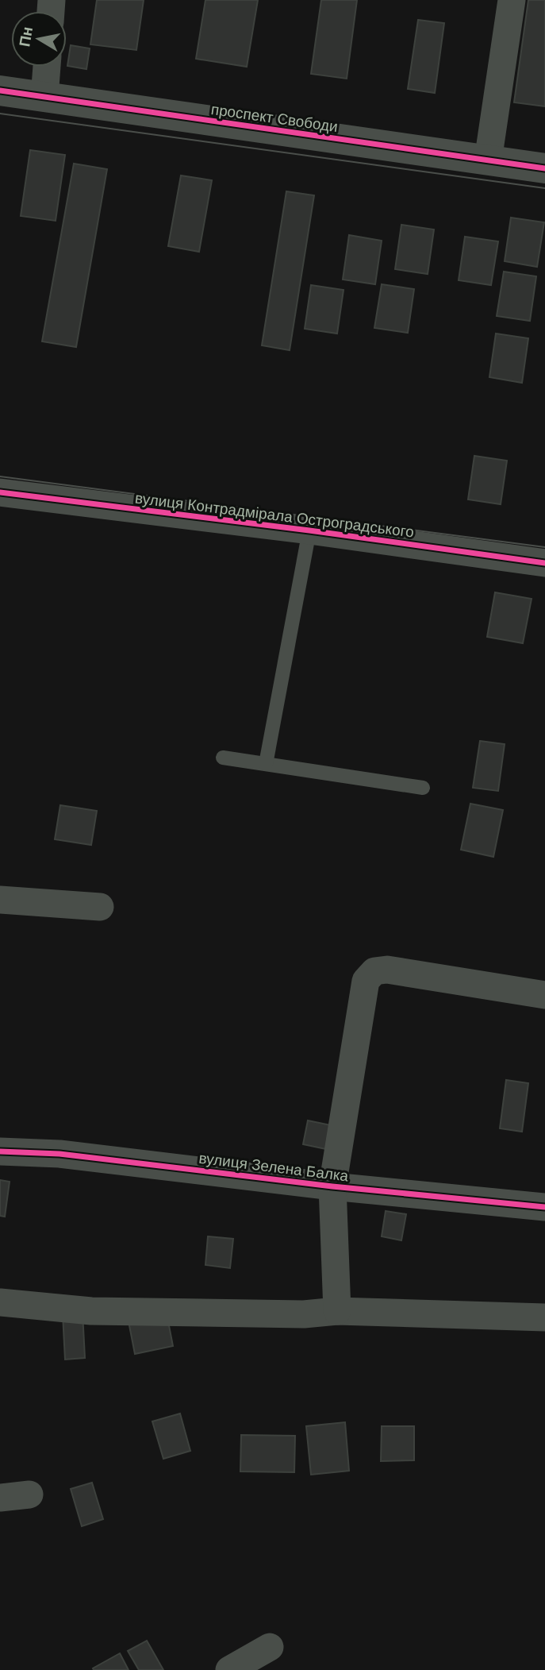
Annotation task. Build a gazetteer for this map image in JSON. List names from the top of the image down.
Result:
{
  "streets": {
    "street": ["проспект Свободи", "вулиця Контрадмірала Остроградського", "вулиця Зелена Балка"]
  },
  "north": "left"
}
